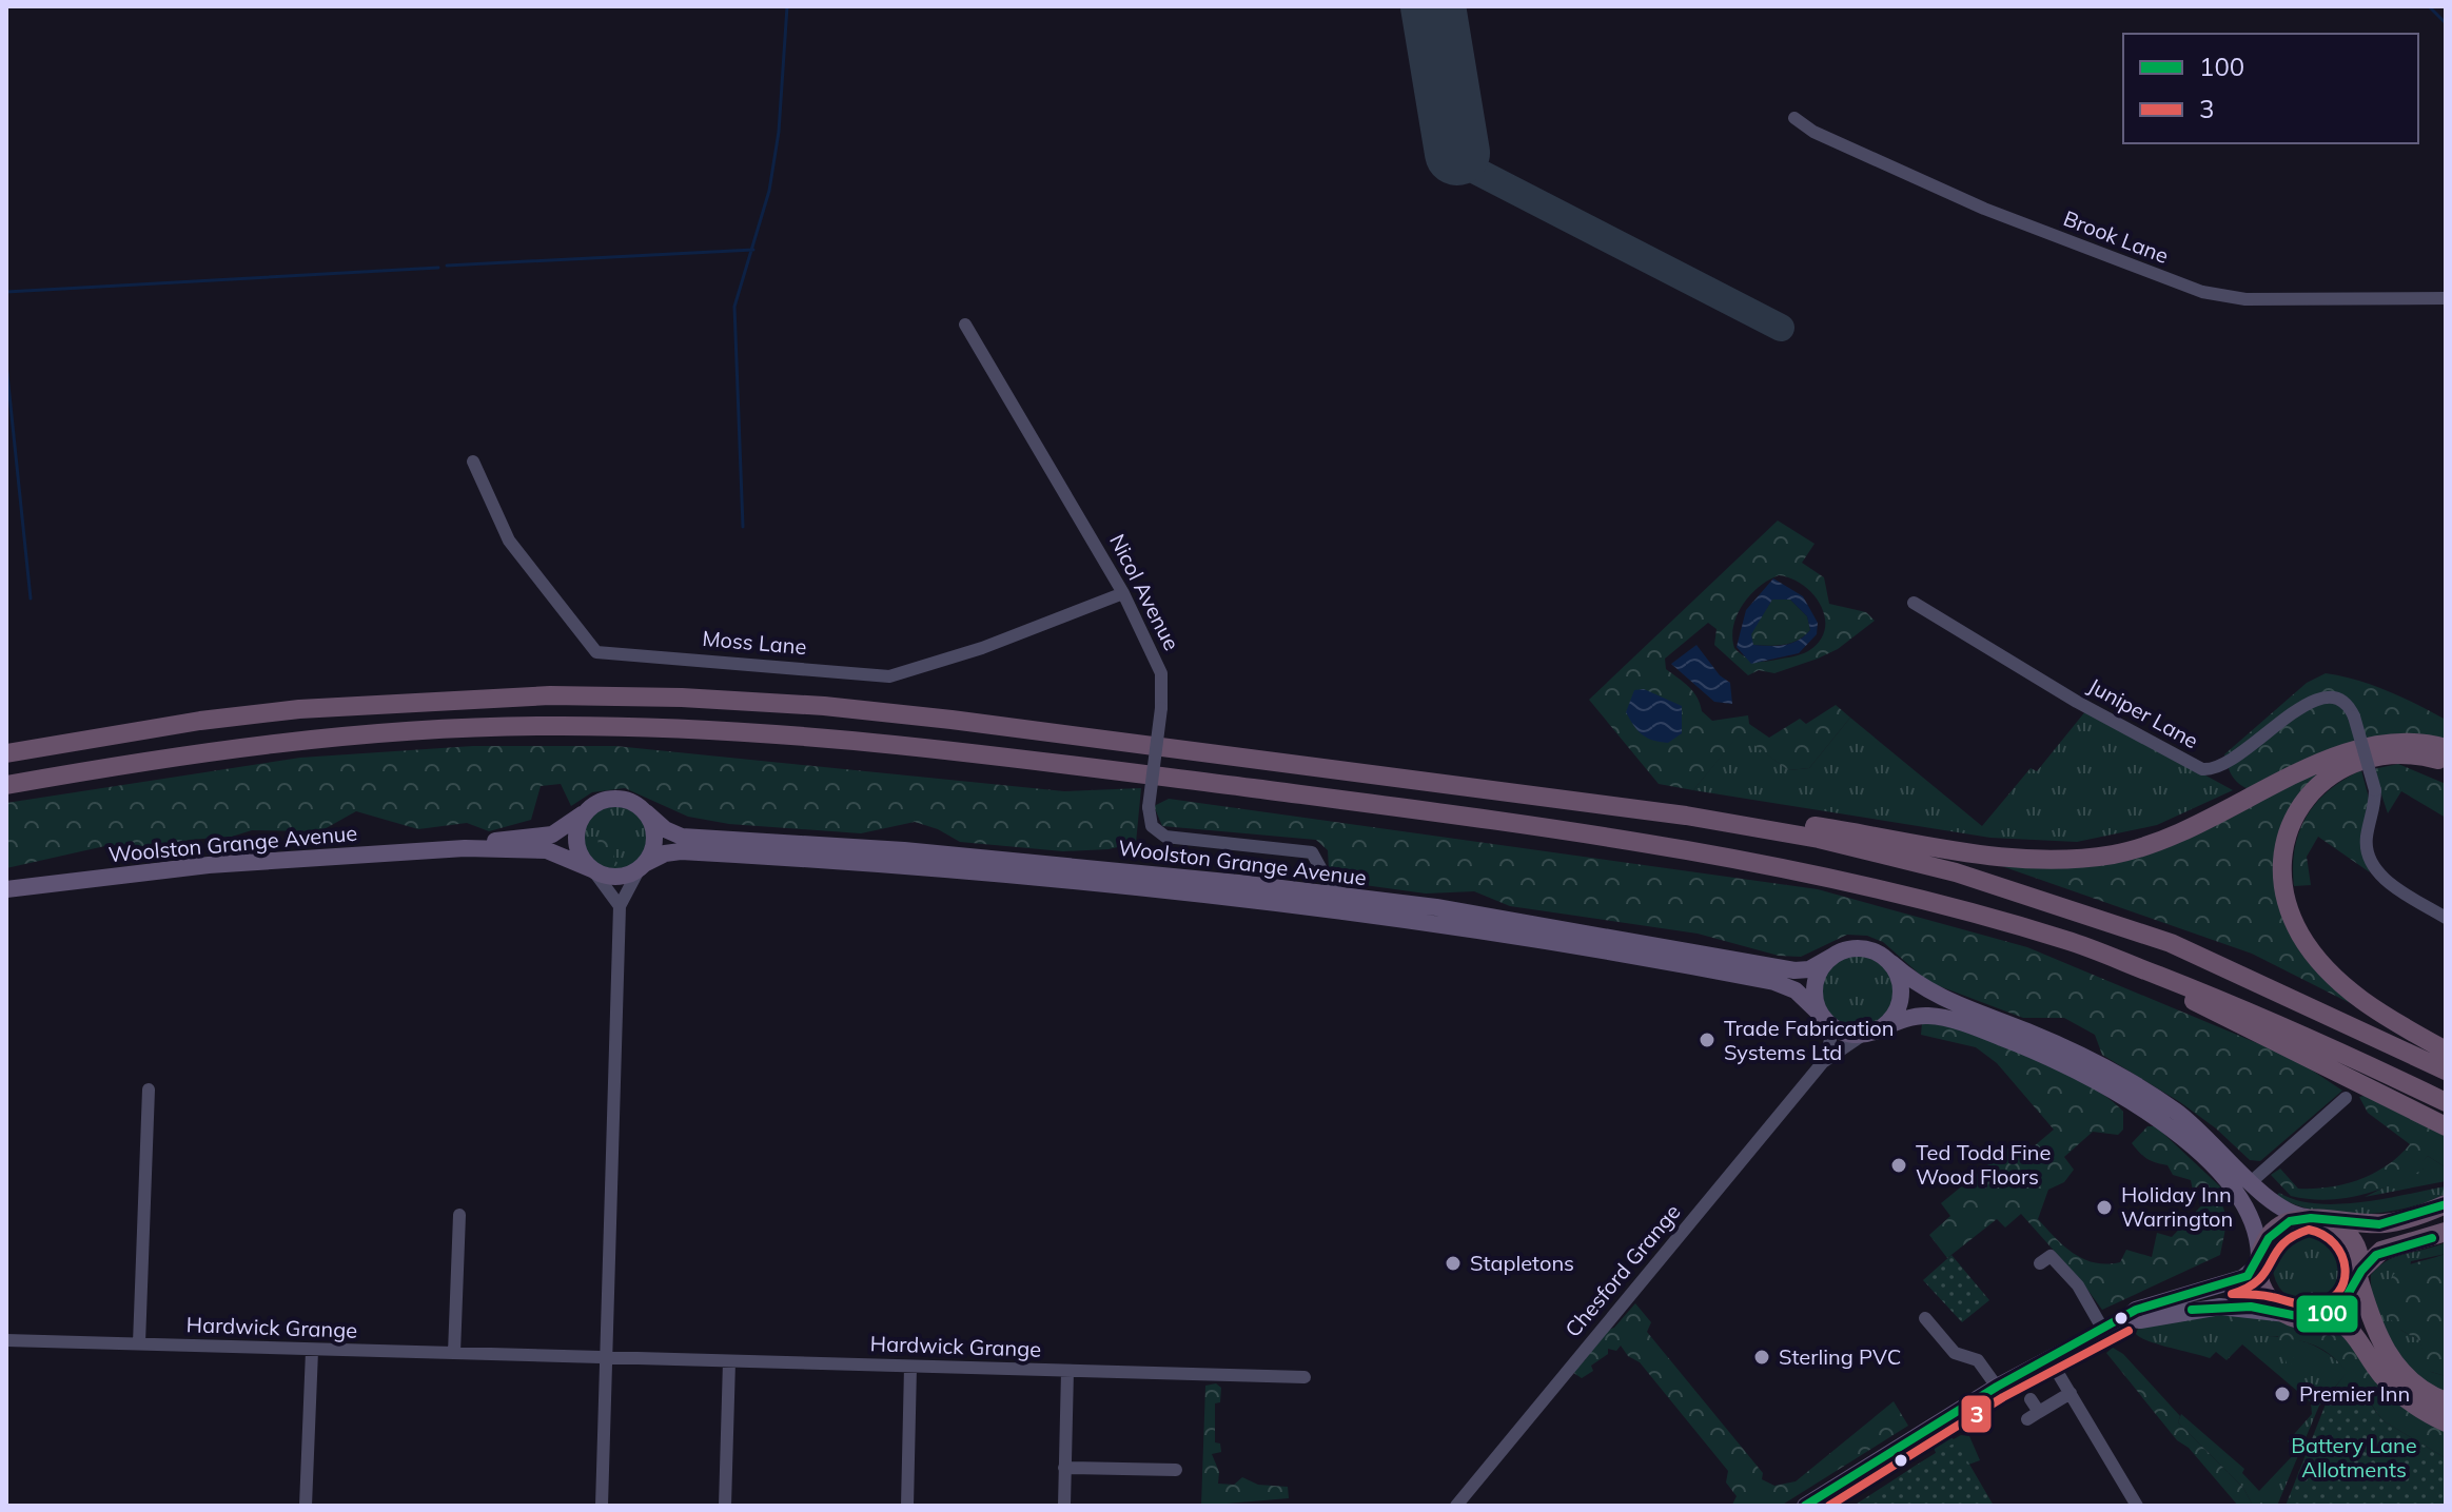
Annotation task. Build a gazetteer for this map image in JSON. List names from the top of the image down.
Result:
{
  "streets": {
    "main road": ["Woolston Grange Avenue"],
    "street": [
      "Brook Lane",
      "Nicol Avenue",
      "Moss Lane",
      "Juniper Lane",
      "Chesford Grange",
      "Hardwick Grange"
    ]
  },
  "crossings": [
    ["Nicol Avenue", "Moss Lane"],
    ["Nicol Avenue", "Woolston Grange Avenue"],
    ["Woolston Grange Avenue", "Chesford Grange"]
  ],
  "parks": ["Battery Lane Allotments"],
  "places": [
    "Trade Fabrication Systems Ltd",
    "Ted Todd Fine Wood Floors",
    "Holiday Inn Warrington",
    "Stapletons",
    "Sterling PVC",
    "Premier Inn"
  ],
  "lines": ["transit line 100", "transit line 3"],
  "legend": ["100", "3"]
}
